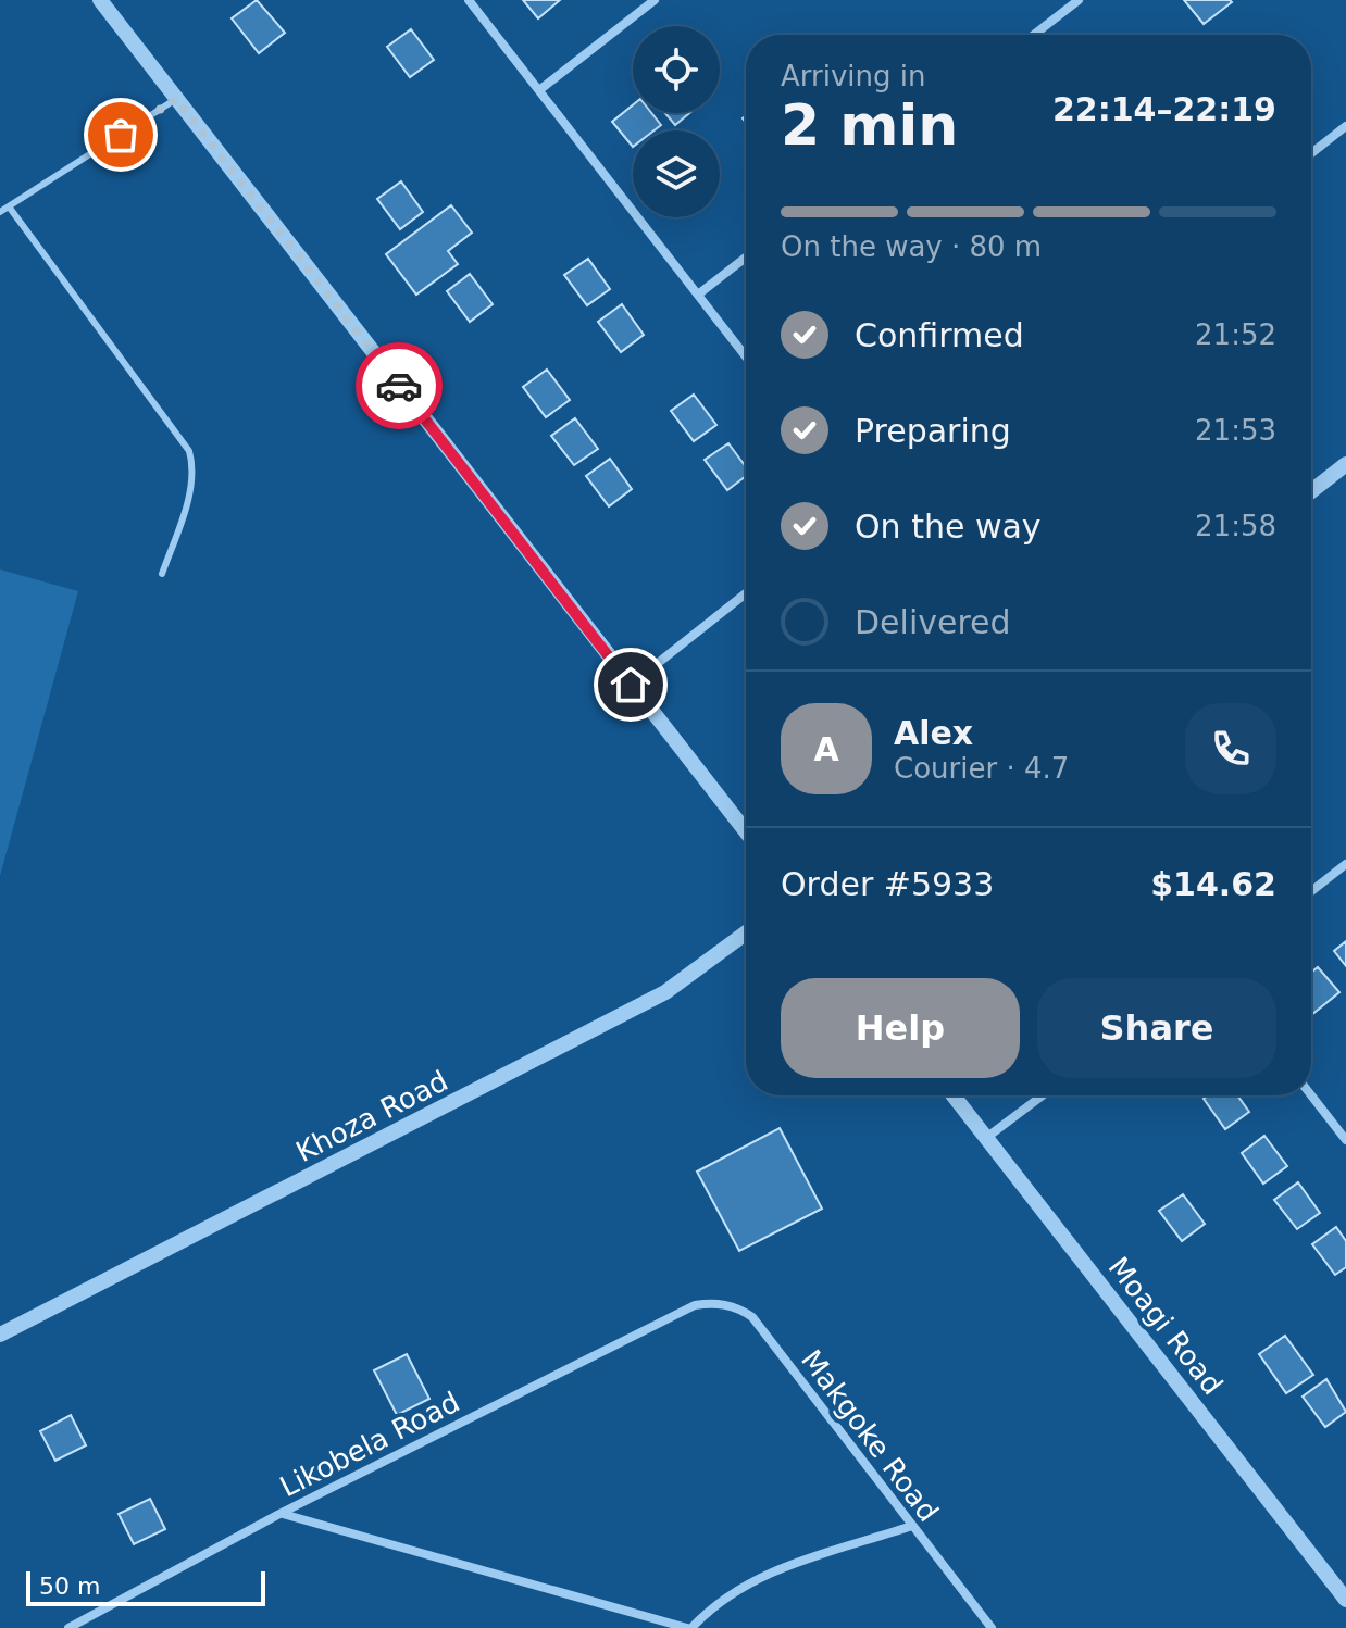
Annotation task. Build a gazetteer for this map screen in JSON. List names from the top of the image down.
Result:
{
  "streets": {
    "street": [
      "Khoza Road",
      "Moagi Road",
      "Makgoke Road",
      "Likobela Road"
    ]
  },
  "crossings": [
    ["Makgoke Road", "Likobela Road"]
  ],
  "scale_bar": "50 m",
  "page": {
    "heading": ["2 min", "Arriving in", "22:14–22:19"],
    "panel": [
      "Alex",
      "Courier · 4.7",
      "Order #5933",
      "$14.62"
    ],
    "bar": "On the way · 80 m",
    "list": [
      ["Confirmed", "21:52"],
      ["Preparing", "21:53"],
      ["On the way", "21:58"],
      "Delivered"
    ],
    "round": "A",
    "buttons": ["Help", "Share"],
    "scale": "50 m"
  }
}
